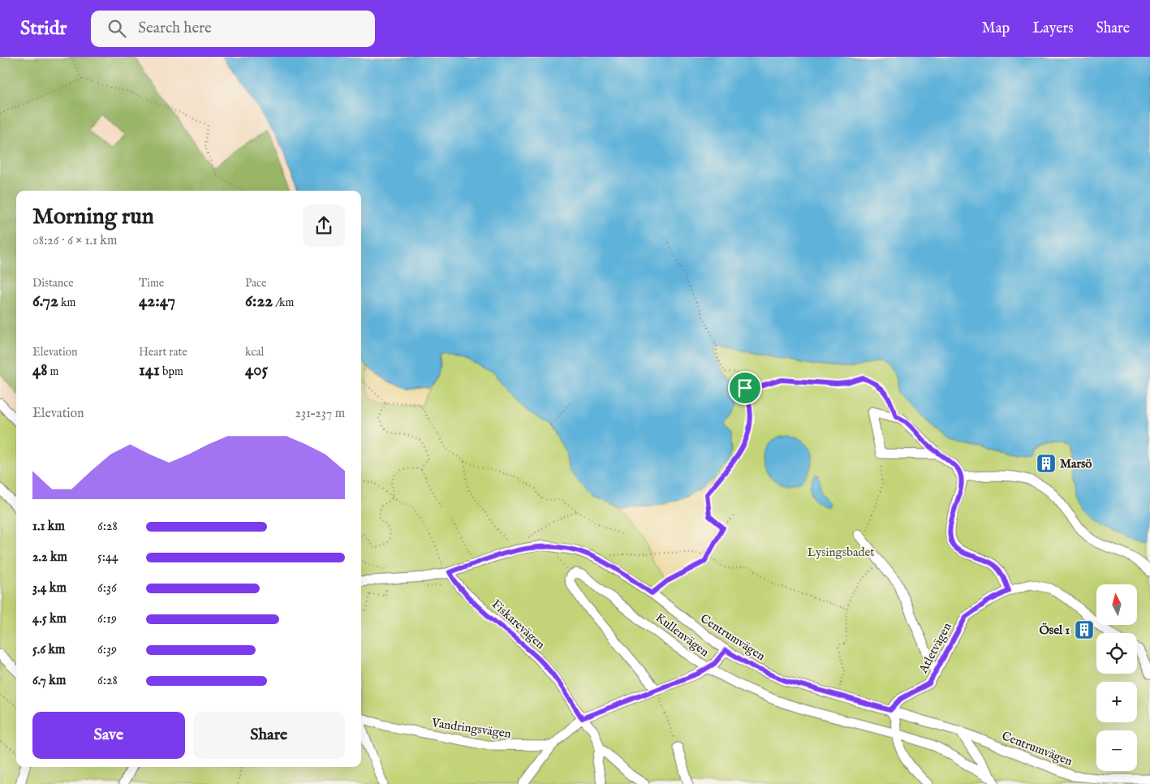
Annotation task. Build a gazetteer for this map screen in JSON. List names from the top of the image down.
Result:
{
  "streets": {
    "street": [
      "Fiskarevägen",
      "Kullenvägen",
      "Centrumvägen",
      "Atletvägen",
      "Vandringsvägen"
    ]
  },
  "crossings": [
    ["Fiskarevägen", "Centrumvägen"],
    ["Centrumvägen", "Atletvägen"]
  ],
  "parks": ["Lysingsbadet"],
  "places": {
    "building": ["Marsö", "Ösel 1"]
  },
  "north": "top",
  "page": {
    "header": "Stridr",
    "search": "Search here",
    "nav": ["Map", "Layers", "Share"],
    "heading": ["Morning run", "08:26 · 6 × 1.1 km"],
    "stats": [
      ["Distance", "6.72 km"],
      ["Time", "42:47"],
      ["Pace", "6:22 /km"],
      ["Elevation", "48 m"],
      ["Heart rate", "141 bpm"],
      ["kcal", "405"]
    ],
    "chart": ["Elevation", "231–237 m"],
    "list": [
      {
        "name": "1.1 km",
        "note": "6:28"
      },
      {
        "name": "2.2 km",
        "note": "5:44"
      },
      {
        "name": "3.4 km",
        "note": "6:36"
      },
      {
        "name": "4.5 km",
        "note": "6:19"
      },
      {
        "name": "5.6 km",
        "note": "6:39"
      },
      {
        "name": "6.7 km",
        "note": "6:28"
      }
    ],
    "map_buttons": ["+", "−"],
    "buttons": ["Save", "Share"]
  }
}
